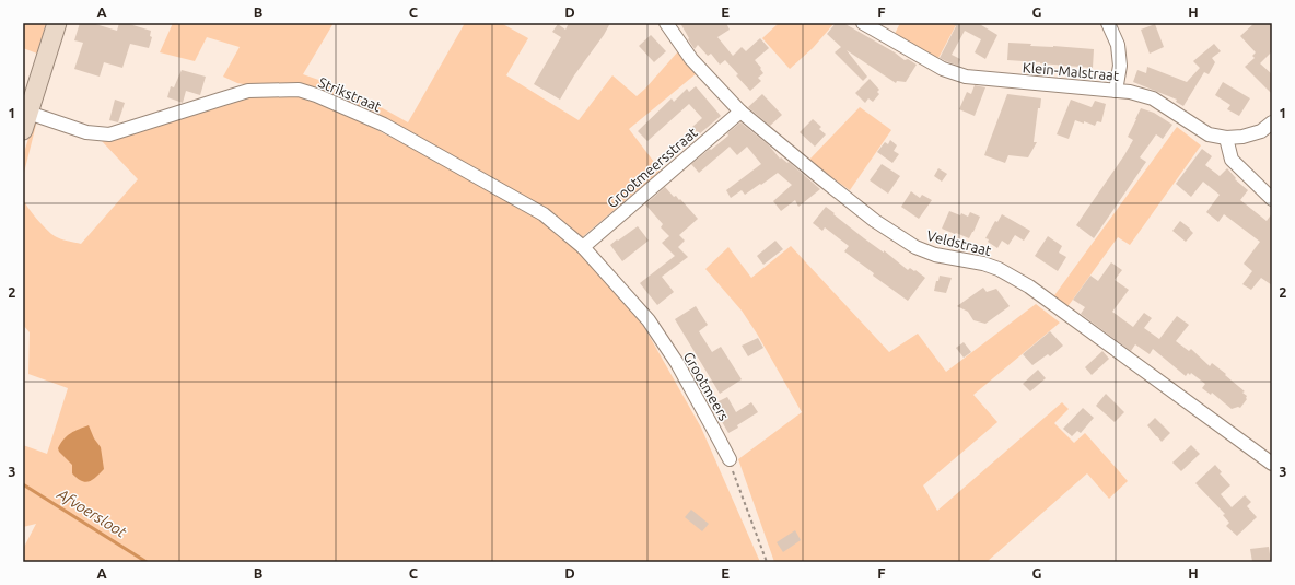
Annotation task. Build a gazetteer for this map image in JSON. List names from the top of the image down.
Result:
{
  "streets": {
    "street": [
      "Klein-Malstraat",
      "Strikstraat",
      "Grootmeersstraat",
      "Veldstraat",
      "Grootmeers"
    ]
  },
  "crossings": [
    ["Strikstraat", "Grootmeersstraat"],
    ["Strikstraat", "Grootmeers"],
    ["Grootmeersstraat", "Veldstraat"],
    ["Grootmeersstraat", "Grootmeers"]
  ],
  "water": ["Afvoersloot"],
  "grid": {
    "columns": [
      "A",
      "B",
      "C",
      "D",
      "E",
      "F",
      "G",
      "H"
    ],
    "rows": ["1", "2", "3"]
  }
}
